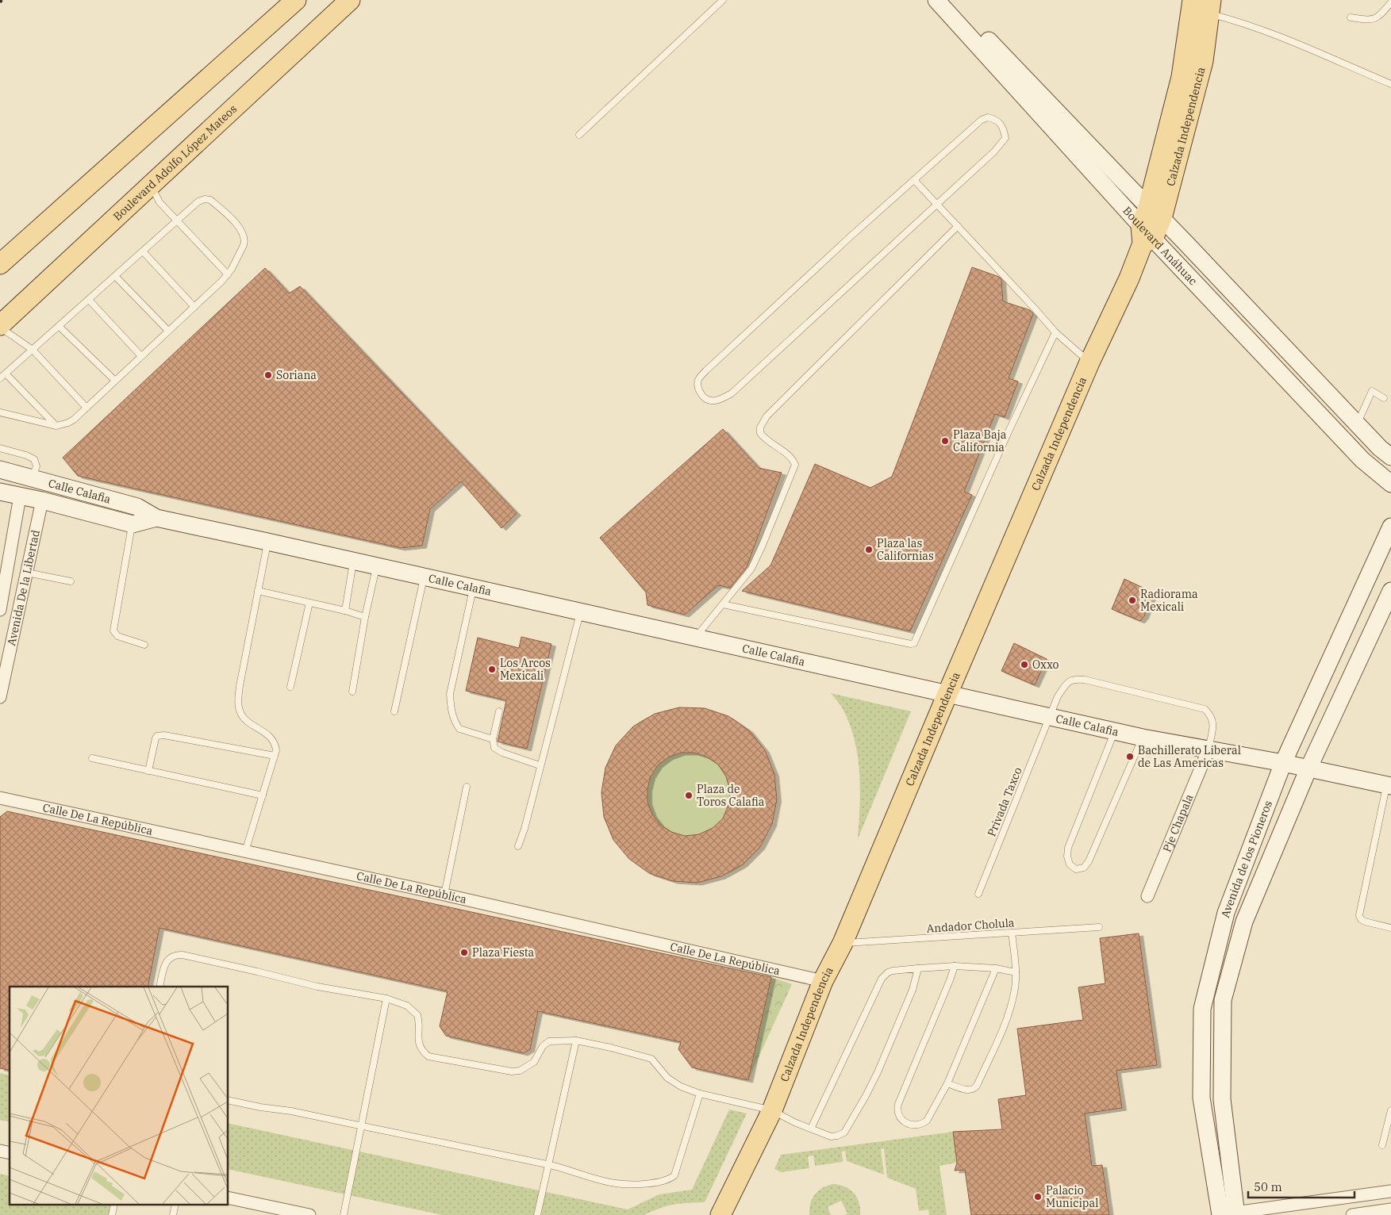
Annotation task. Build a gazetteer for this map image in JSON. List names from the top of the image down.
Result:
{
  "streets": {
    "main road": ["Calzada Independencia", "Boulevard Adolfo López Mateos"],
    "street": [
      "Boulevard Anáhuac",
      "Calle Calafia",
      "Avenida De la Libertad",
      "Calle De La República",
      "Pje Chapala",
      "Avenida de los Pioneros"
    ],
    "lane": ["Privada Taxco", "Andador Cholula"]
  },
  "crossings": [
    ["Calzada Independencia", "Boulevard Anáhuac"],
    ["Calzada Independencia", "Calle Calafia"],
    ["Calzada Independencia", "Calle De La República"],
    ["Calzada Independencia", "Andador Cholula"],
    ["Calle Calafia", "Avenida De la Libertad"],
    ["Calle Calafia", "Privada Taxco"],
    ["Calle Calafia", "Pje Chapala"],
    ["Calle Calafia", "Avenida de los Pioneros"],
    ["Privada Taxco", "Pje Chapala"]
  ],
  "places": [
    "Soriana",
    "Plaza Baja California",
    "Plaza las Californias",
    "Radiorama Mexicali",
    "Oxxo",
    "Los Arcos Mexicali",
    "Bachillerato Liberal de Las Americas",
    "Plaza de Toros Calafia",
    "Plaza Fiesta",
    "Palacio Municipal"
  ],
  "scale_bar": "50 m"
}
